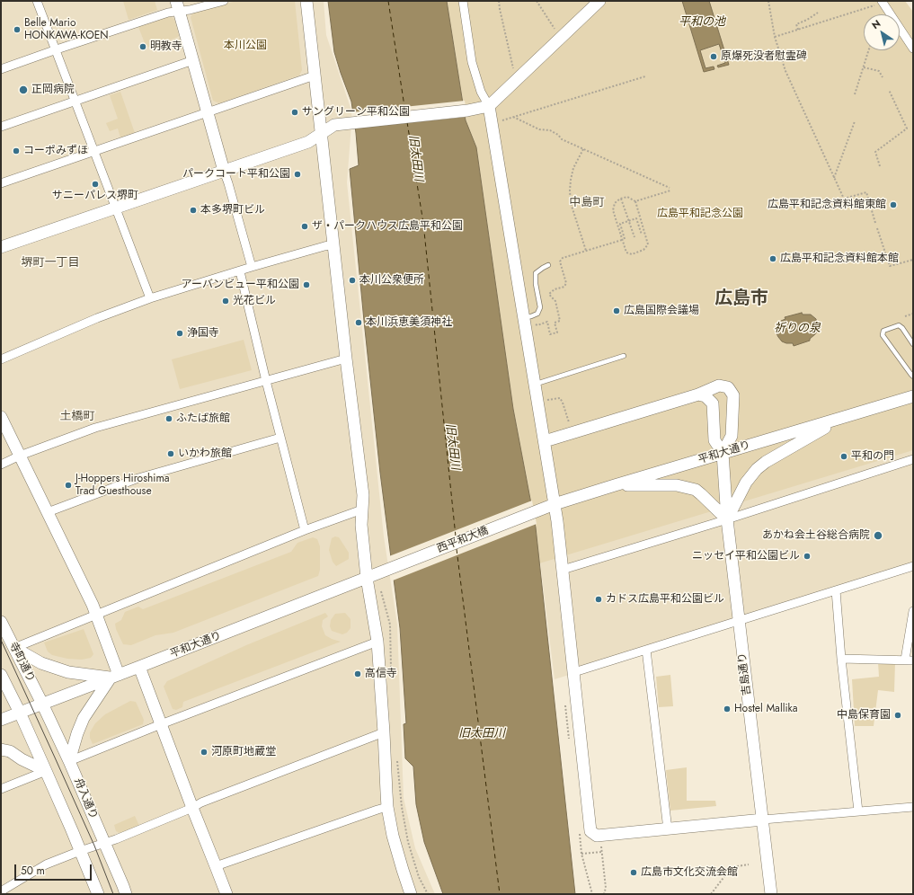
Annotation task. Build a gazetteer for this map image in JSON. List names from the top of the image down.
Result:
{
  "streets": {
    "street": [
      "平和大通り",
      "西平和大橋",
      "寺町通り",
      "吉島通り",
      "舟入通り"
    ]
  },
  "crossings": [
    ["平和大通り", "西平和大橋"],
    ["平和大通り", "寺町通り"],
    ["平和大通り", "吉島通り"],
    ["平和大通り", "舟入通り"],
    ["寺町通り", "舟入通り"]
  ],
  "districts": [
    "中島町",
    "堺町一丁目",
    "広島市",
    "土橋町"
  ],
  "water": ["平和の池", "旧太田川", "祈りの泉"],
  "parks": ["本川公園", "広島平和記念公園"],
  "places": [
    "Belle Mario HONKAWA-KOEN",
    "明教寺",
    "原爆死没者慰霊碑",
    "正岡病院",
    "サングリーン平和公園",
    "コーポみずほ",
    "パークコート平和公園",
    "サニーパレス堺町",
    "広島平和記念資料館東館",
    "本多堺町ビル",
    "ザ・パークハウス広島平和公園",
    "広島平和記念資料館本館",
    "本川公衆便所",
    "アーバンビュー平和公園",
    "光花ビル",
    "広島国際会議場",
    "本川浜恵美須神社",
    "浄国寺",
    "ふたば旅館",
    "いかわ旅館",
    "平和の門",
    "J-Hoppers Hiroshima Trad Guesthouse",
    "あかね会土谷総合病院",
    "ニッセイ平和公園ビル",
    "カドス広島平和公園ビル",
    "高信寺",
    "Hostel Mallika",
    "中島保育園",
    "河原町地蔵堂",
    "広島市文化交流会館"
  ],
  "scale_bar": "50 m",
  "north": "top left"
}
